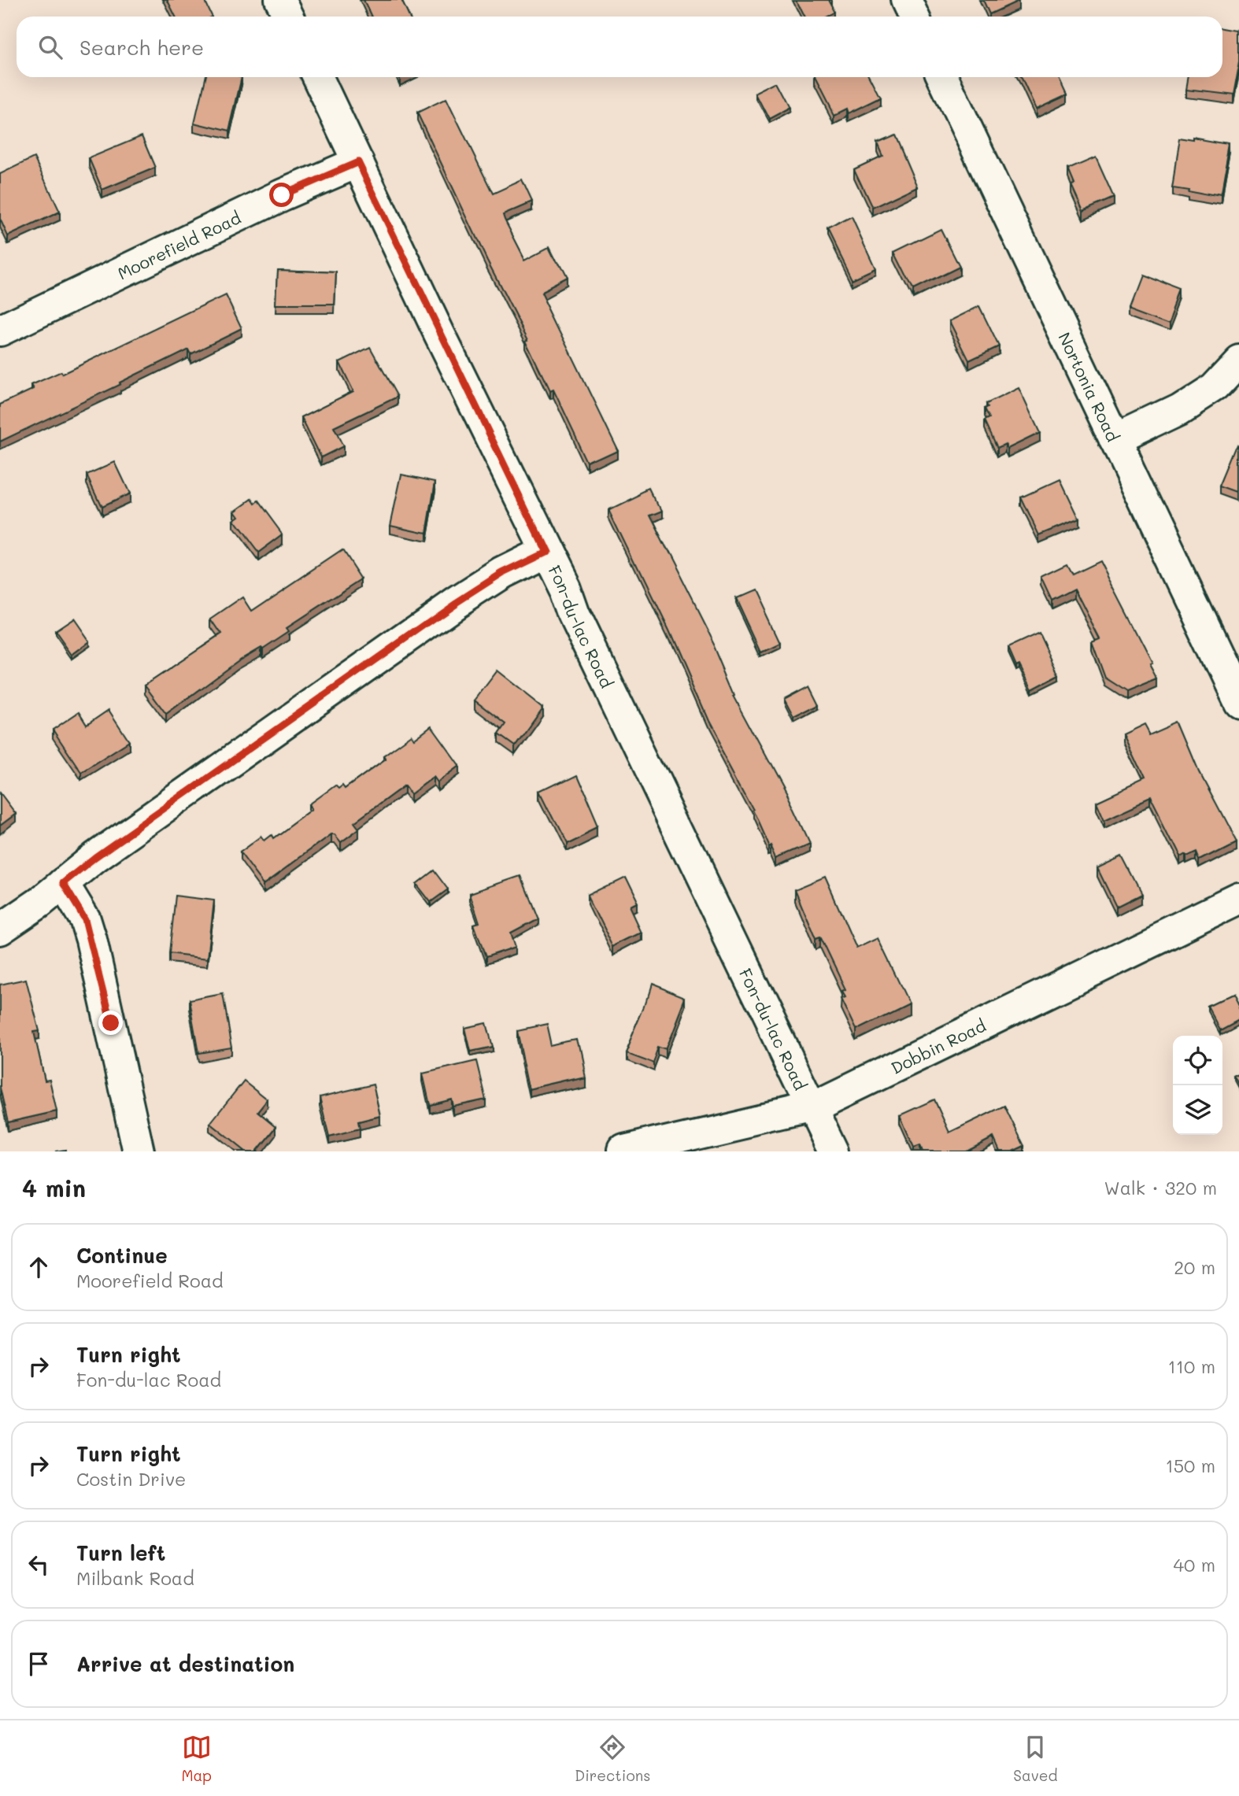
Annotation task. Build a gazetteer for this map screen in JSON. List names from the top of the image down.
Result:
{
  "streets": {
    "street": [
      "Moorefield Road",
      "Nortonia Road",
      "Fon-du-lac Road",
      "Dobbin Road"
    ]
  },
  "crossings": [
    ["Moorefield Road", "Fon-du-lac Road"],
    ["Fon-du-lac Road", "Dobbin Road"]
  ],
  "page": {
    "search": "Search here",
    "heading": ["4 min", "Walk · 320 m"],
    "list": [
      ["Continue", "Moorefield Road", "20 m"],
      ["Turn right", "Fon-du-lac Road", "110 m"],
      ["Turn right", "Costin Drive", "150 m"],
      ["Turn left", "Milbank Road", "40 m"],
      "Arrive at destination"
    ],
    "nav": ["Map", "Directions", "Saved"]
  }
}
